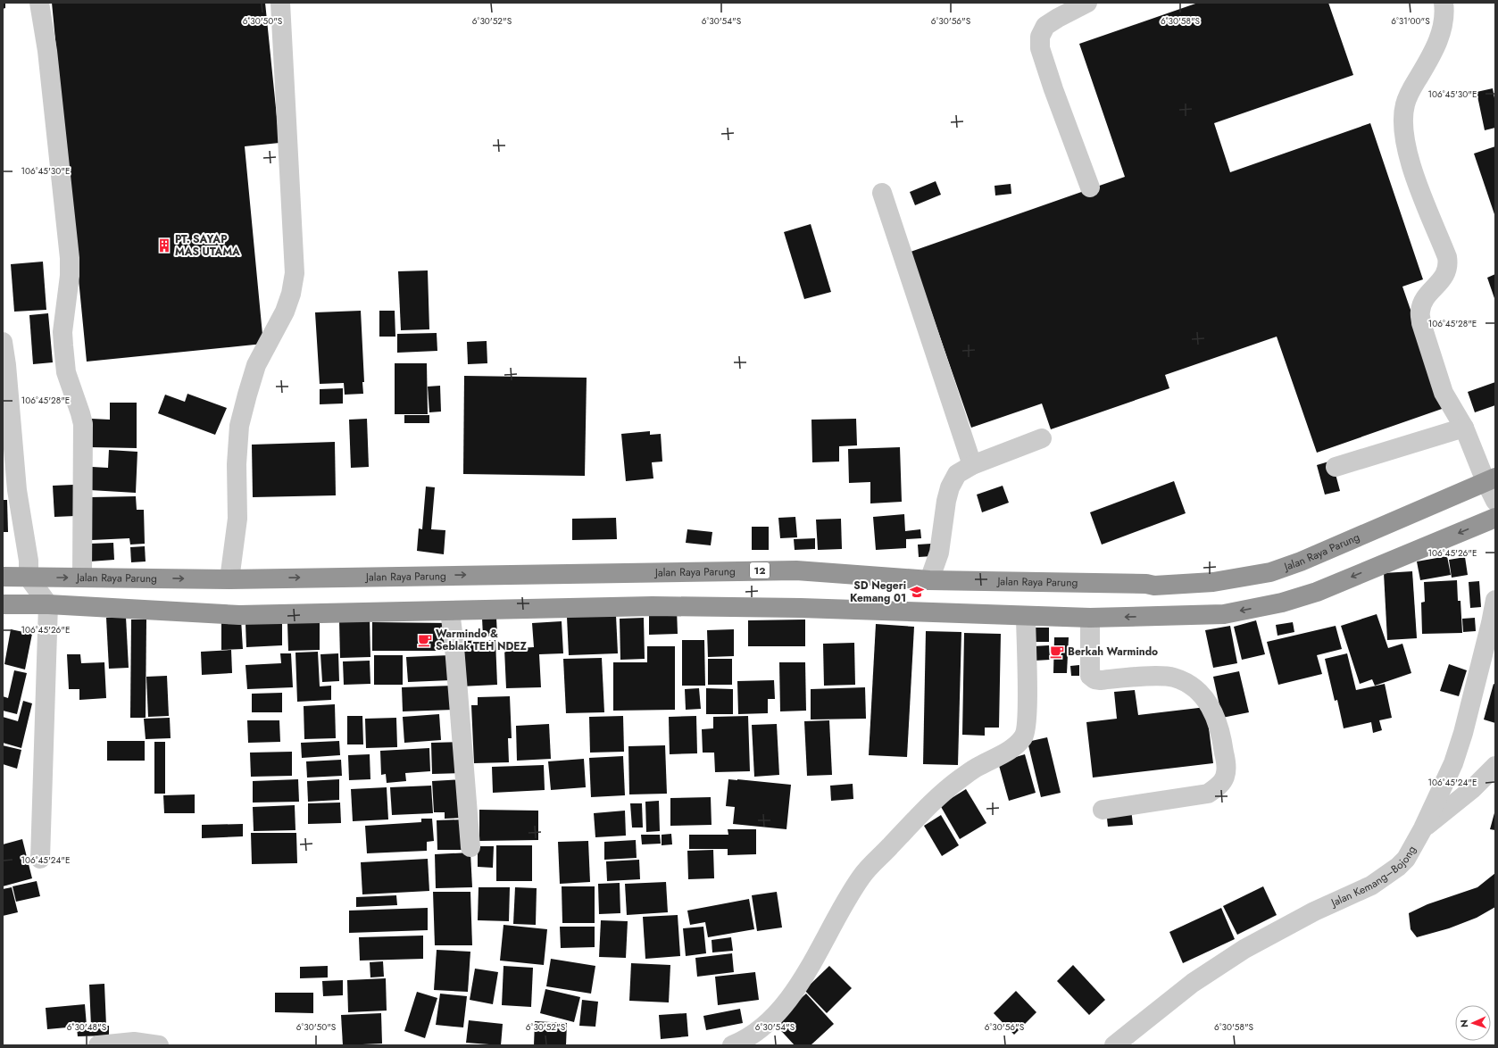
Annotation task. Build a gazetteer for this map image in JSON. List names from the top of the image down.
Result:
{
  "streets": {
    "highway": ["Jalan Raya Parung", "12"],
    "street": ["Jalan Kemang–Bojong"]
  },
  "places": {
    "building": ["PT. SAYAP MAS UTAMA"],
    "school or university": ["SD Negeri Kemang 01"],
    "cafe": ["Warmindo & Seblak TEH NDEZ", "Berkah Warmindo"]
  },
  "north": "left",
  "coordinates": [
    "6°30'50\"S",
    "6°30'52\"S",
    "6°30'54\"S",
    "6°30'56\"S",
    "6°30'58\"S",
    "6°31'00\"S",
    "106°45'30\"E",
    "106°45'28\"E",
    "106°45'26\"E",
    "106°45'24\"E",
    "6°30'48\"S"
  ]
}
